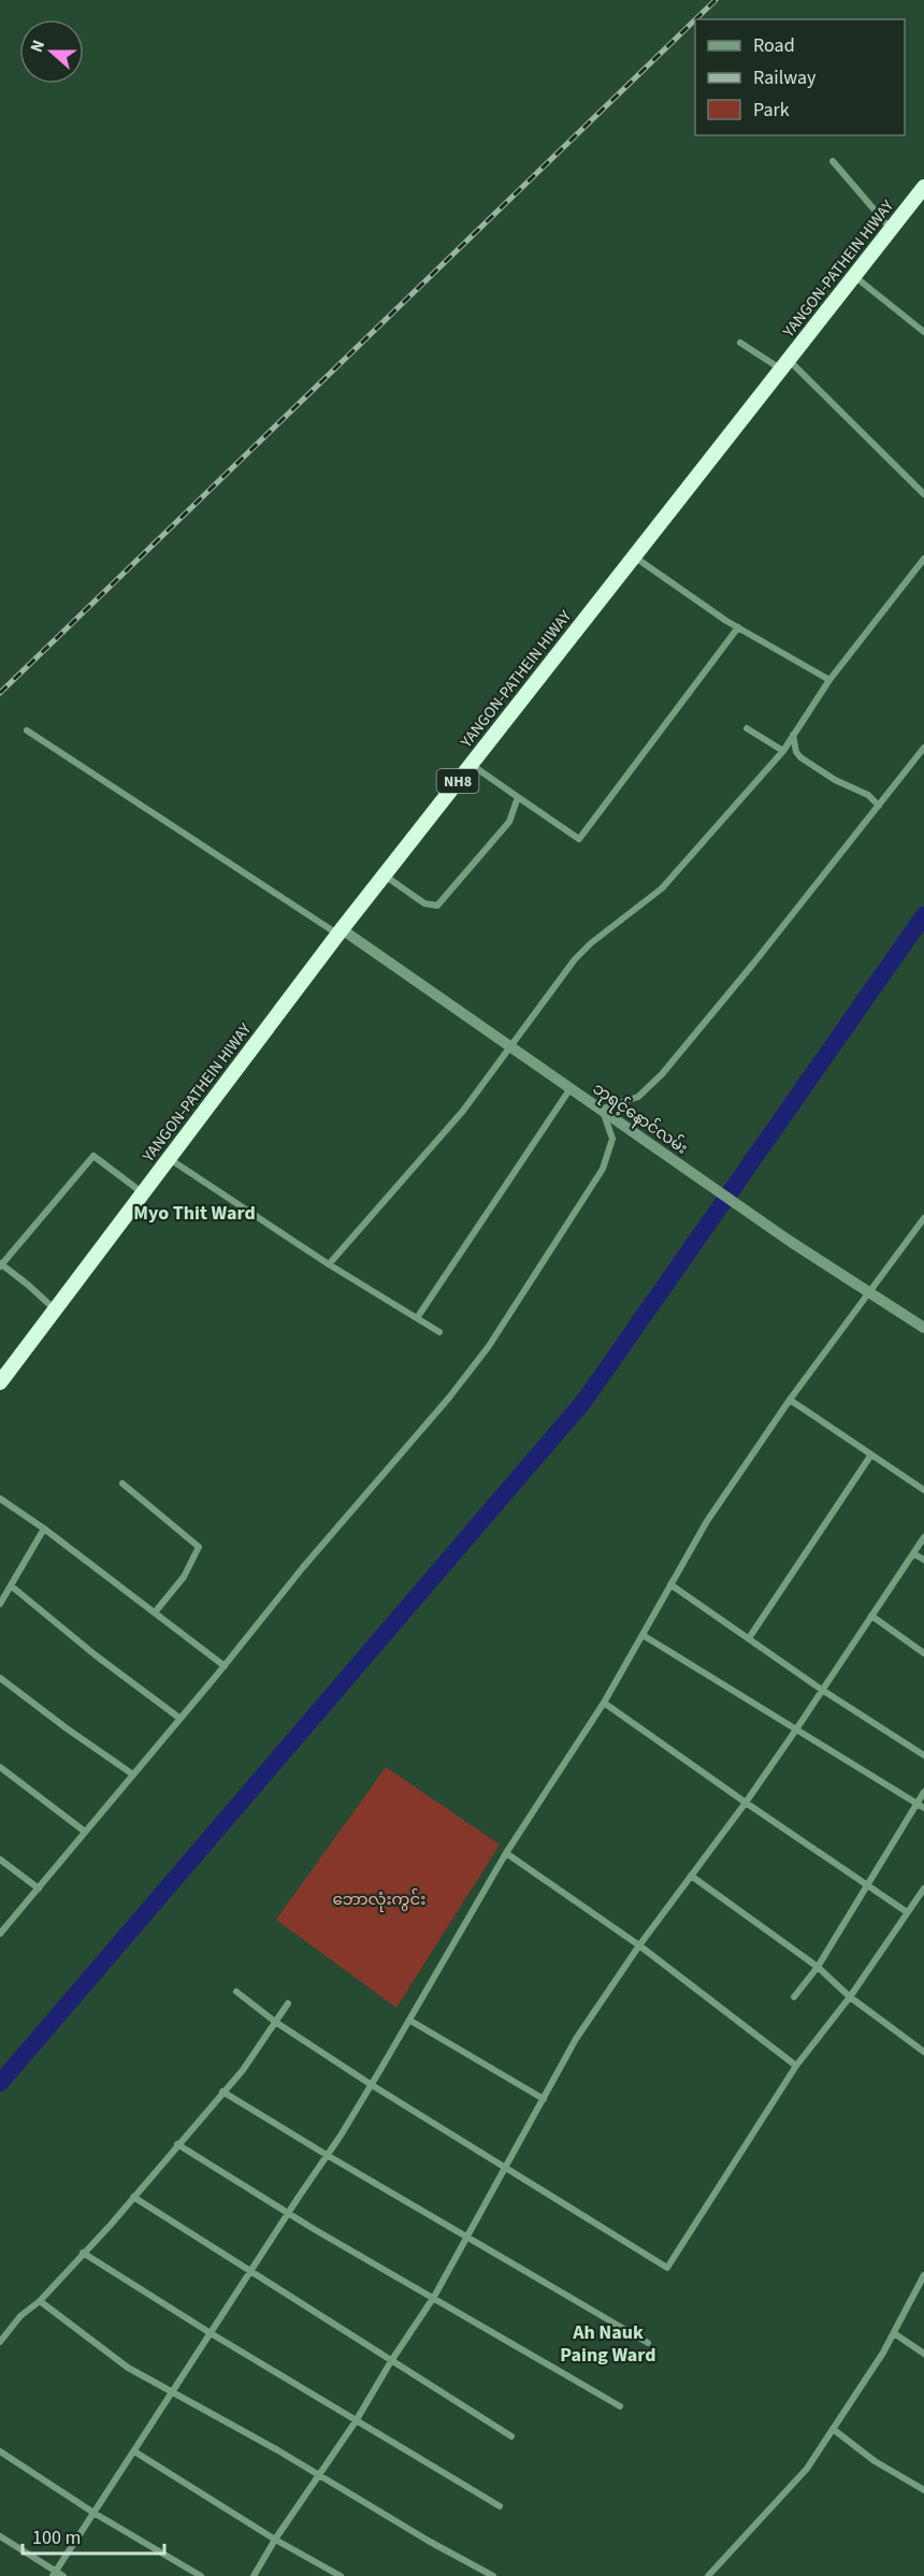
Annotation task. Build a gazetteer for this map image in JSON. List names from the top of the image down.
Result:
{
  "streets": {
    "highway": ["YANGON-PATHEIN HIWAY", "NH8"],
    "street": ["ဘုရင့်နောင်လမ်း"]
  },
  "crossings": [
    ["YANGON-PATHEIN HIWAY", "ဘုရင့်နောင်လမ်း"]
  ],
  "districts": ["Myo Thit Ward", "Ah Nauk Paing Ward"],
  "parks": ["ဘောလုံးကွင်း"],
  "legend": ["Road", "Railway", "Park"],
  "scale_bar": "100 m",
  "north": "left"
}
